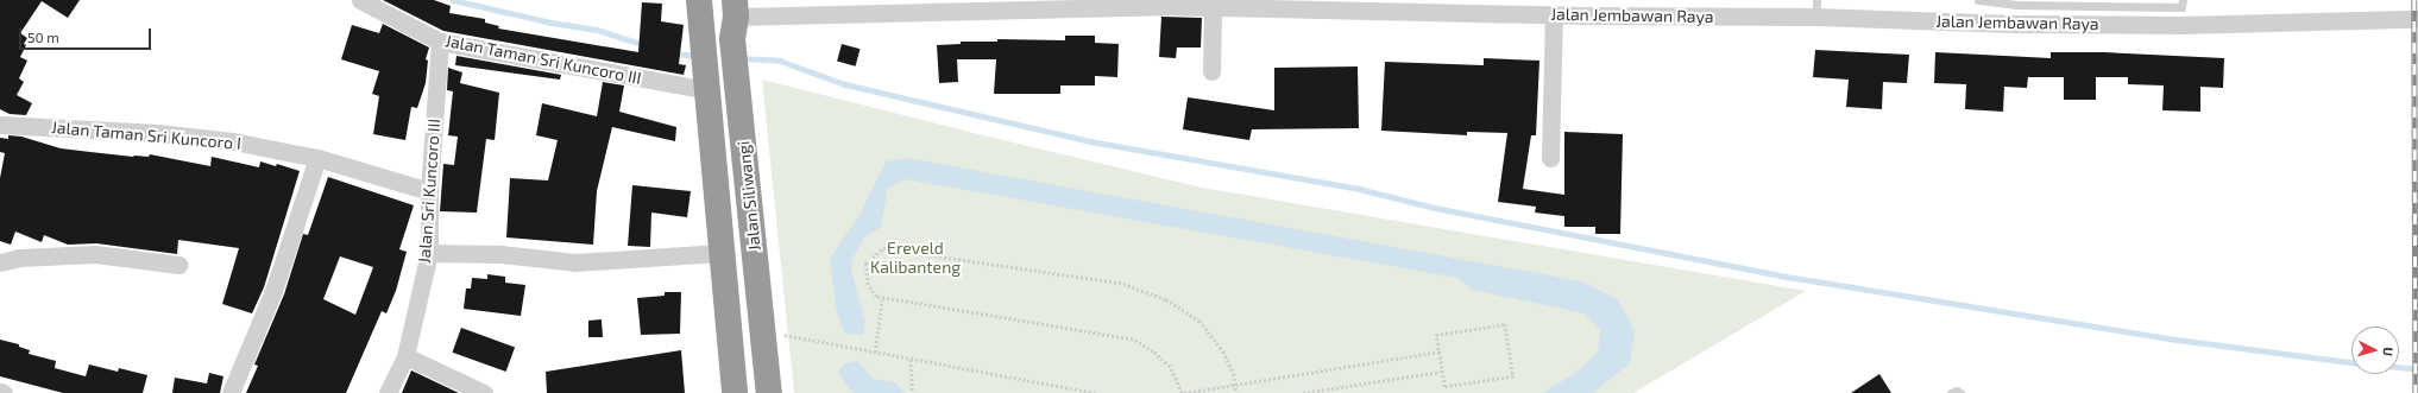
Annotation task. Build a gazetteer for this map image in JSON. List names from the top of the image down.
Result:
{
  "streets": {
    "highway": ["Jalan Siliwangi"],
    "street": [
      "Jalan Jembawan Raya",
      "Jalan Taman Sri Kuncoro III",
      "Jalan Taman Sri Kuncoro I",
      "Jalan Sri Kuncoro III"
    ]
  },
  "crossings": [
    ["Jalan Jembawan Raya", "Jalan Siliwangi"],
    ["Jalan Taman Sri Kuncoro III", "Jalan Sri Kuncoro III"],
    ["Jalan Taman Sri Kuncoro III", "Jalan Siliwangi"],
    ["Jalan Taman Sri Kuncoro I", "Jalan Sri Kuncoro III"]
  ],
  "parks": ["Ereveld Kalibanteng"],
  "scale_bar": "50 m",
  "north": "right"
}
